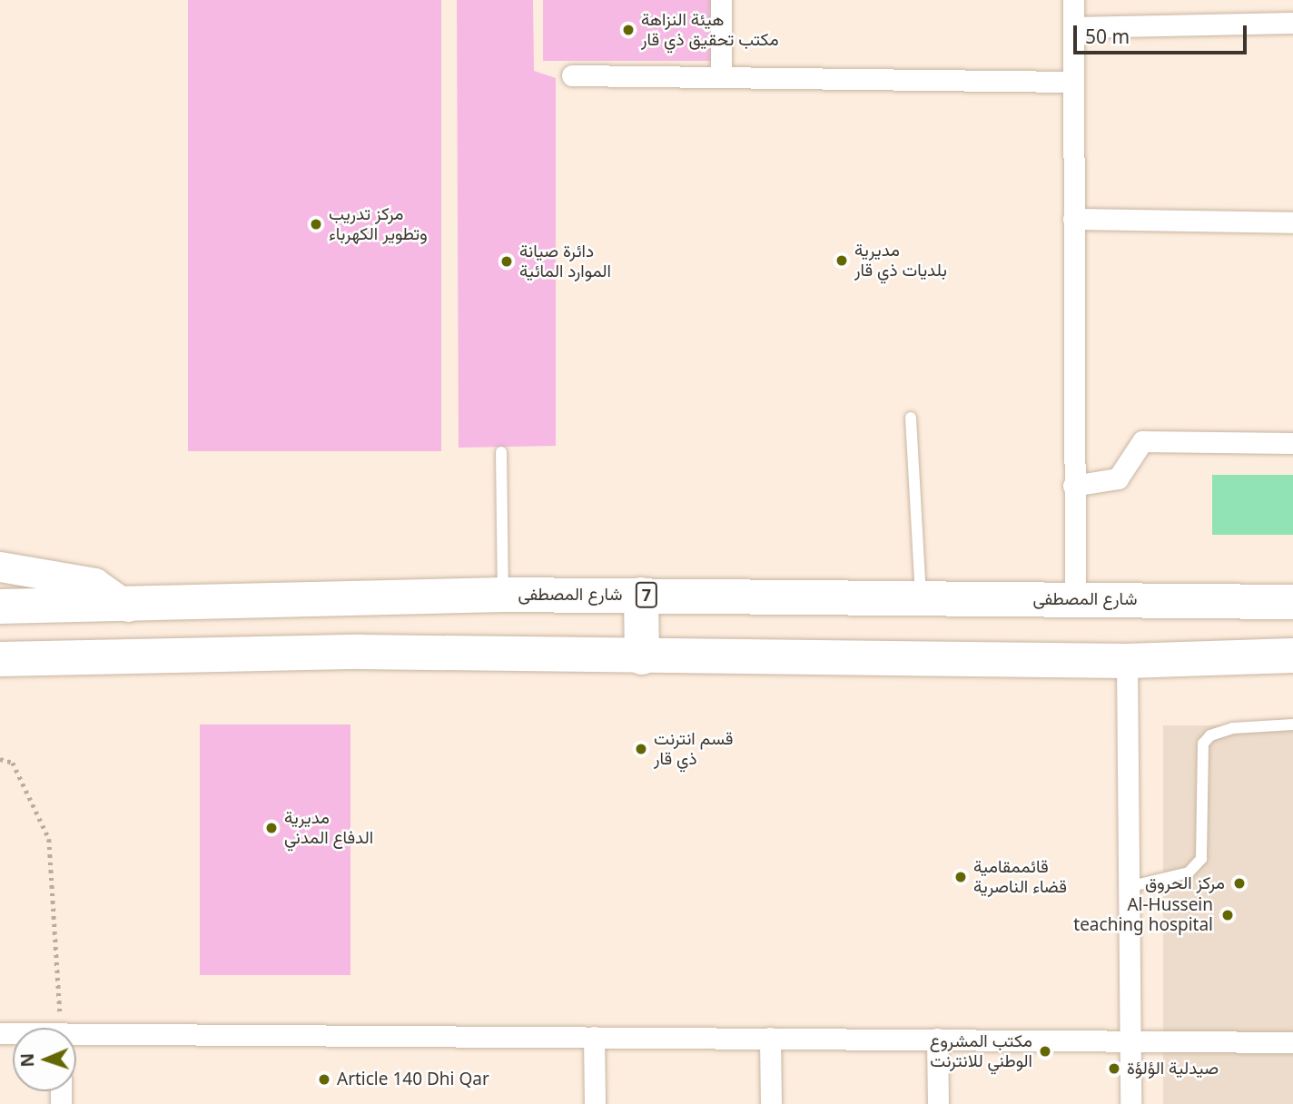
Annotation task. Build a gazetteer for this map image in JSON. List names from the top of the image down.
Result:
{
  "streets": {
    "highway": ["شارع المصطفى", "7"]
  },
  "places": [
    "هيئة النزاهة مكتب تحقيق ذي قار",
    "مركز تدريب وتطوير الكهرباء",
    "مديرية بلديات ذي قار",
    "دائرة صيانة الموارد المائية",
    "قسم انترنت ذي قار",
    "مديرية الدفاع المدني",
    "قائممقامية قضاء الناصرية",
    "مركز الحروق",
    "Al-Hussein teaching hospital",
    "مكتب المشروع الوطني للانترنت",
    "صيدلية الؤلؤة",
    "Article 140 Dhi Qar"
  ],
  "scale_bar": "50 m",
  "north": "left"
}
